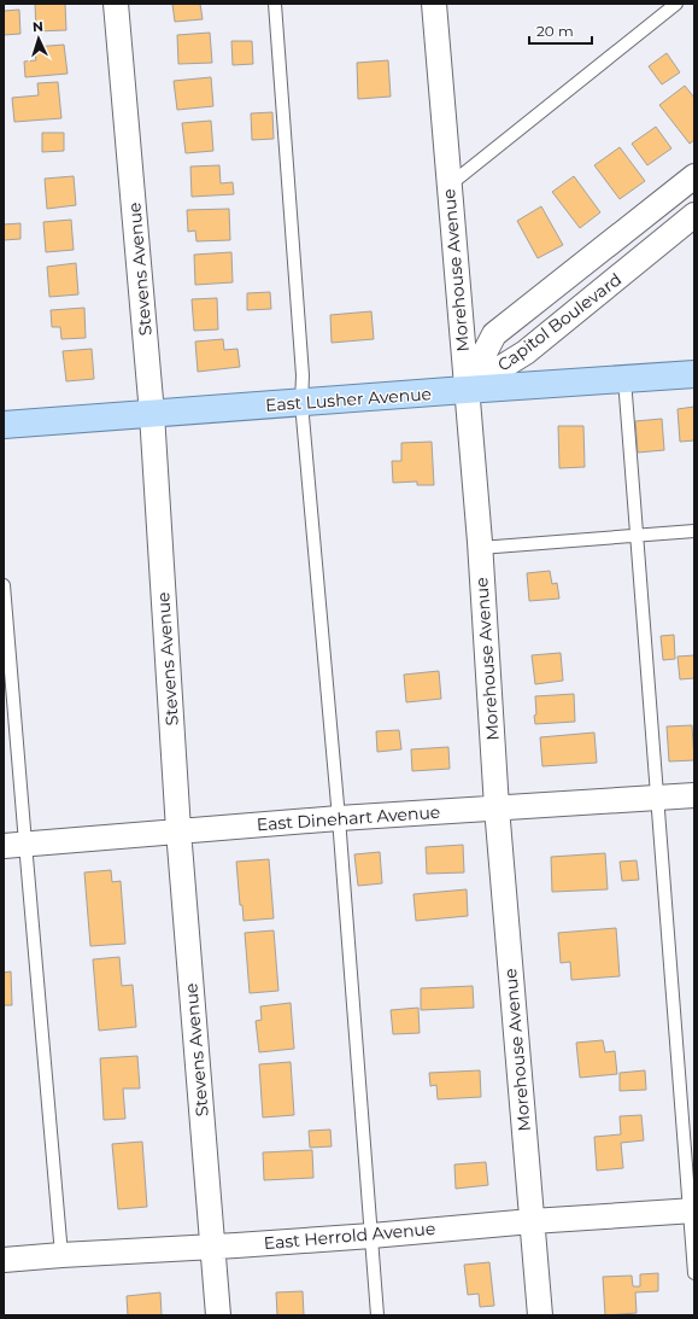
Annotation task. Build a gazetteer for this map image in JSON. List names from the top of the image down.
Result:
{
  "streets": {
    "main road": ["East Lusher Avenue"],
    "street": [
      "Stevens Avenue",
      "Morehouse Avenue",
      "Capitol Boulevard",
      "East Dinehart Avenue",
      "East Herrold Avenue"
    ]
  },
  "crossings": [
    ["Stevens Avenue", "East Lusher Avenue"],
    ["Stevens Avenue", "East Dinehart Avenue"],
    ["Stevens Avenue", "East Herrold Avenue"],
    ["Morehouse Avenue", "Capitol Boulevard"],
    ["Morehouse Avenue", "East Lusher Avenue"],
    ["Morehouse Avenue", "East Dinehart Avenue"],
    ["Morehouse Avenue", "East Herrold Avenue"],
    ["Capitol Boulevard", "East Lusher Avenue"]
  ],
  "scale_bar": "20 m",
  "north": "top"
}
